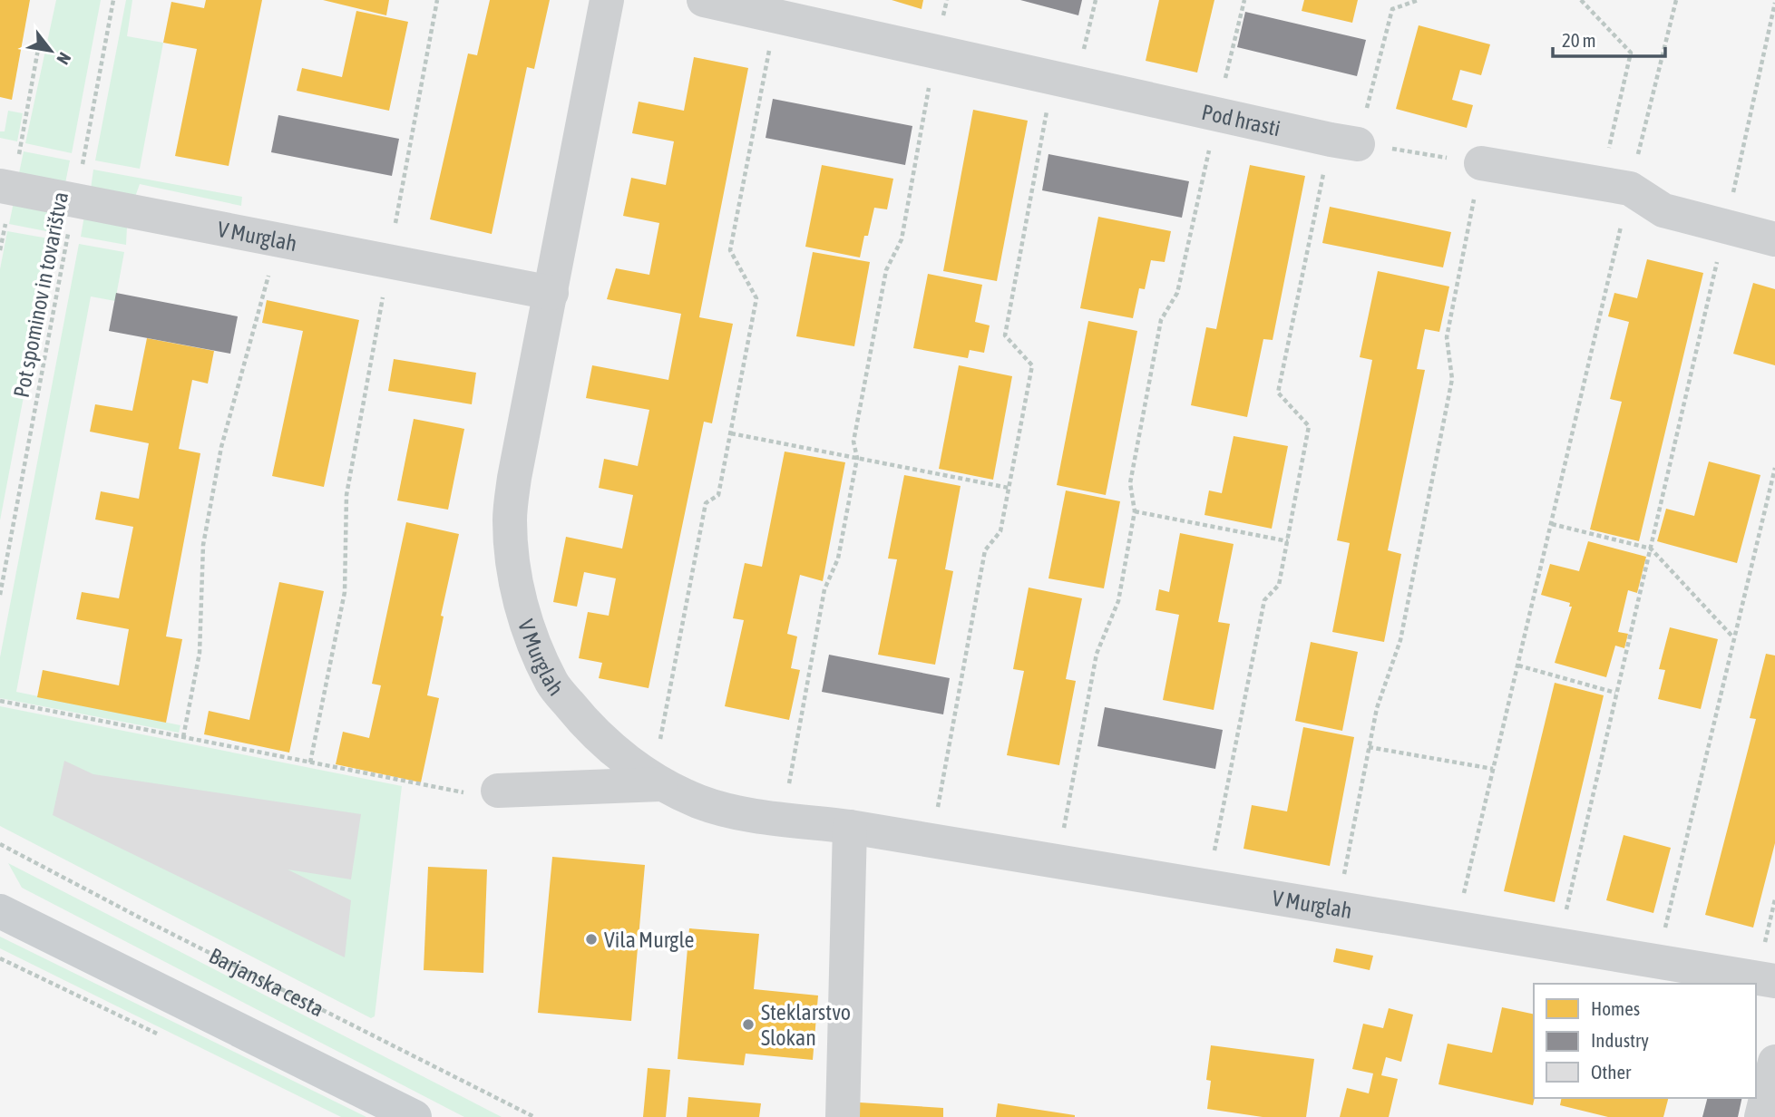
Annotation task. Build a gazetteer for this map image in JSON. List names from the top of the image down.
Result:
{
  "streets": {
    "street": ["Pod hrasti", "V Murglah"],
    "path": ["Pot spominov in tovarištva", "Barjanska cesta"]
  },
  "crossings": [
    ["V Murglah", "Pot spominov in tovarištva"]
  ],
  "places": ["Vila Murgle", "Steklarstvo Slokan"],
  "legend": ["Homes", "Industry", "Other"],
  "scale_bar": "20 m",
  "north": "bottom right"
}
